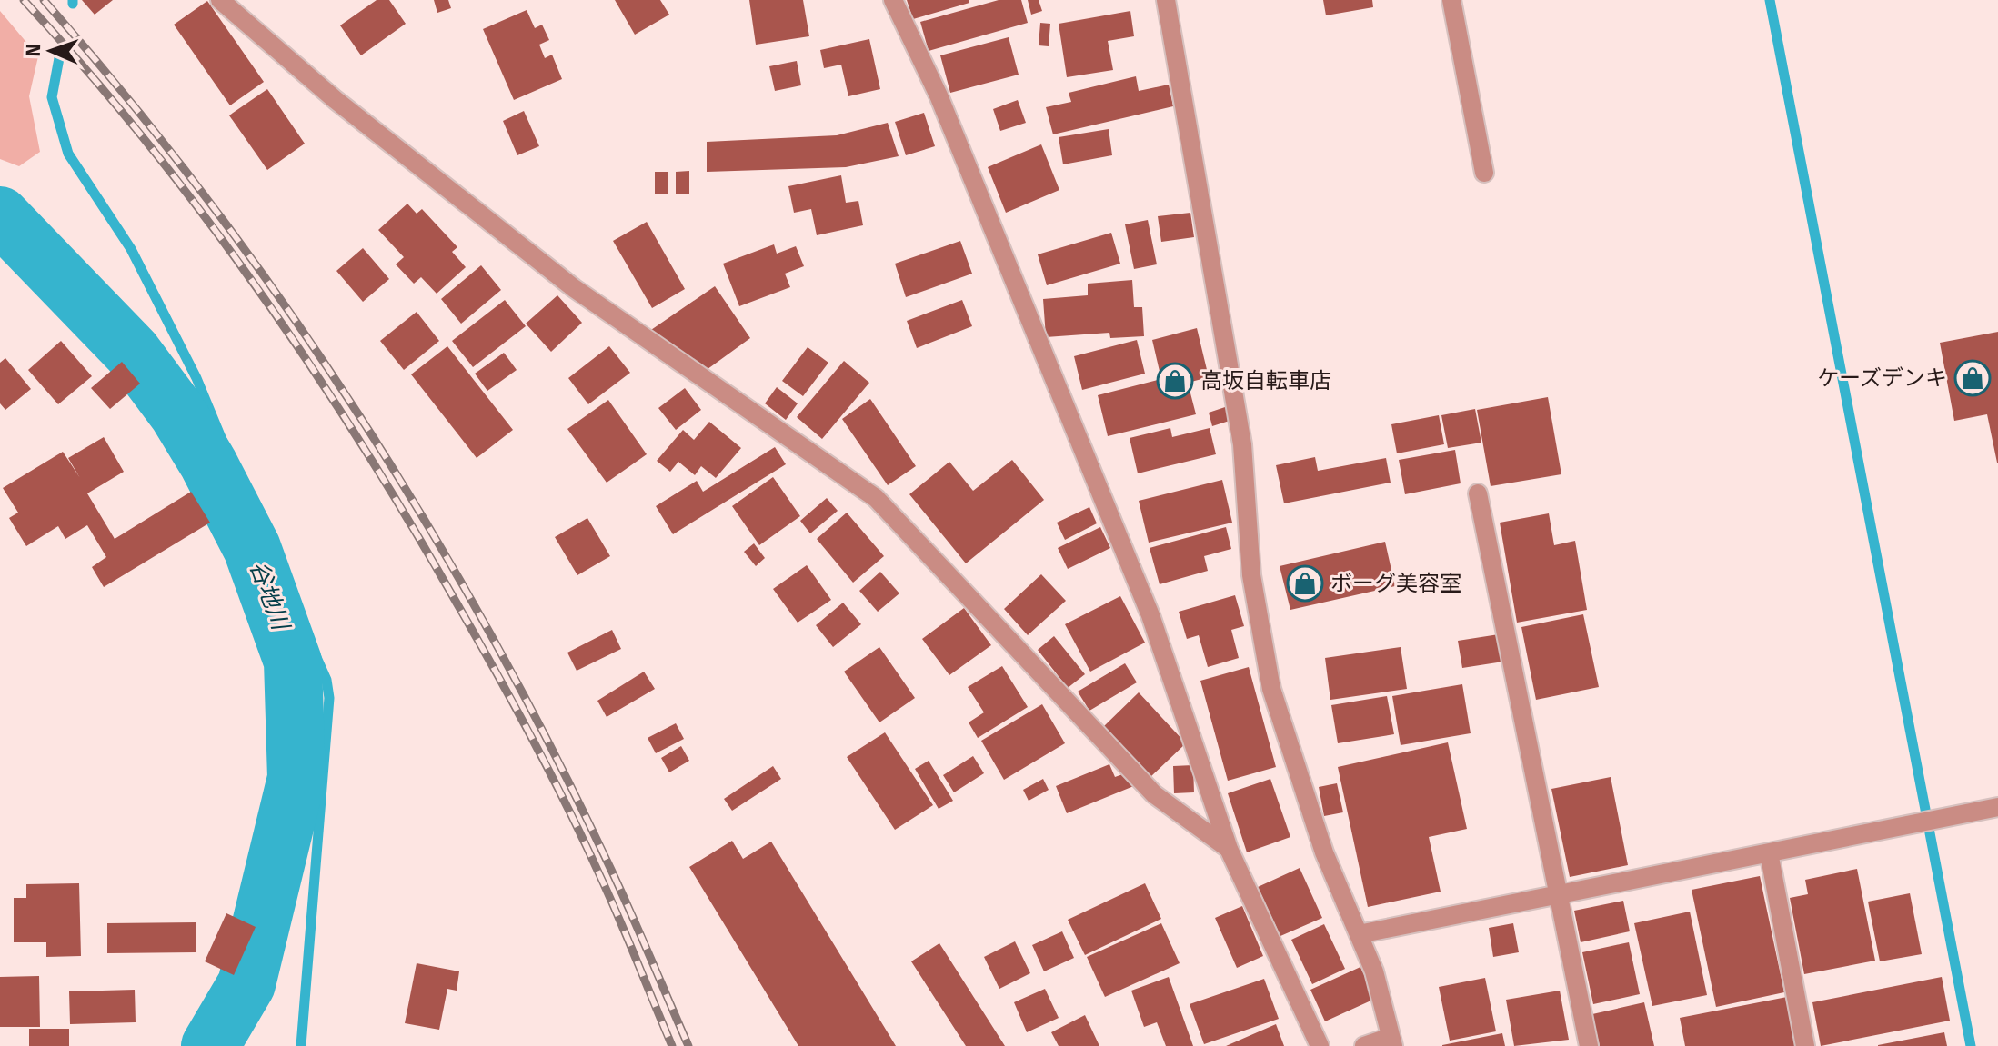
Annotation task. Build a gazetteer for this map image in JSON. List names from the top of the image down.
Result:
{
  "water": ["谷地川"],
  "places": {
    "shop": ["ケーズデンキ", "高坂自転車店", "ボーグ美容室"]
  },
  "north": "left"
}
